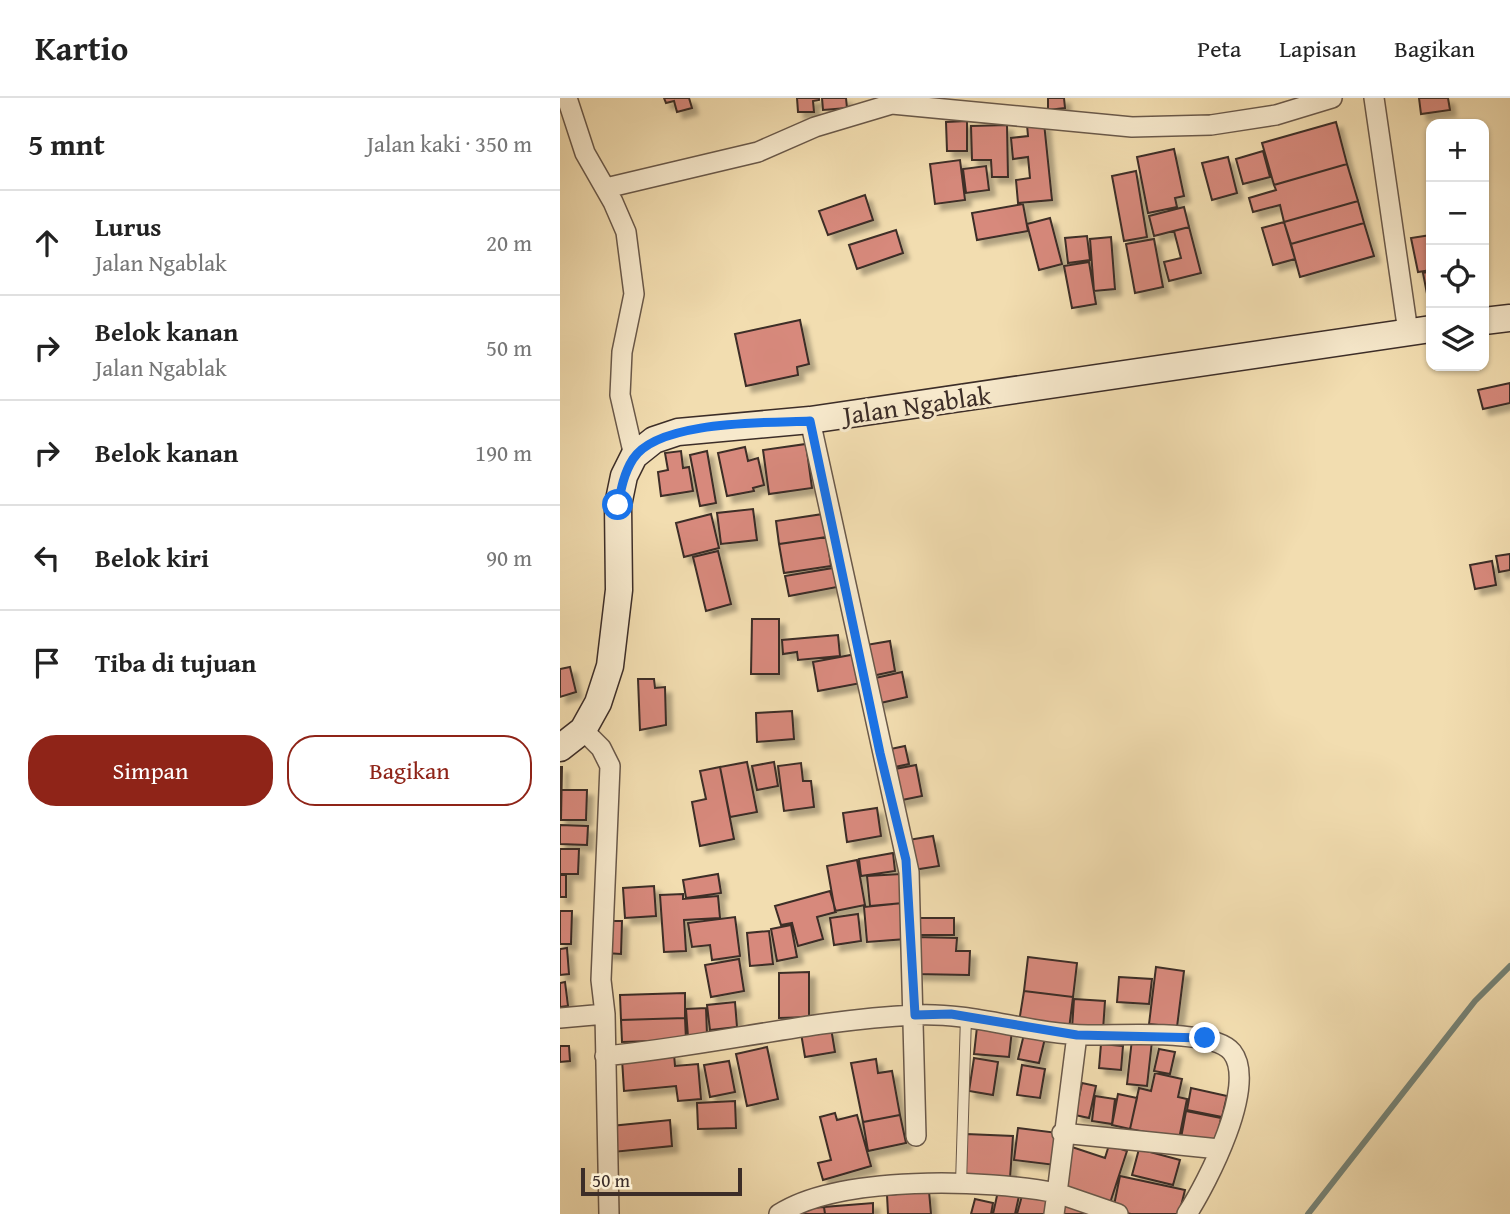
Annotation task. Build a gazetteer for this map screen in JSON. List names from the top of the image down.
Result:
{
  "streets": {
    "street": ["Jalan Ngablak"]
  },
  "scale_bar": "50 m",
  "page": {
    "header": "Kartio",
    "nav": ["Peta", "Lapisan", "Bagikan"],
    "heading": ["5 mnt", "Jalan kaki · 350 m"],
    "map_buttons": ["+", "−"],
    "list": [
      ["Lurus", "Jalan Ngablak", "20 m"],
      ["Belok kanan", "Jalan Ngablak", "50 m"],
      ["Belok kanan", "190 m"],
      ["Belok kiri", "90 m"],
      "Tiba di tujuan"
    ],
    "buttons": ["Simpan", "Bagikan"],
    "scale": "50 m"
  }
}
